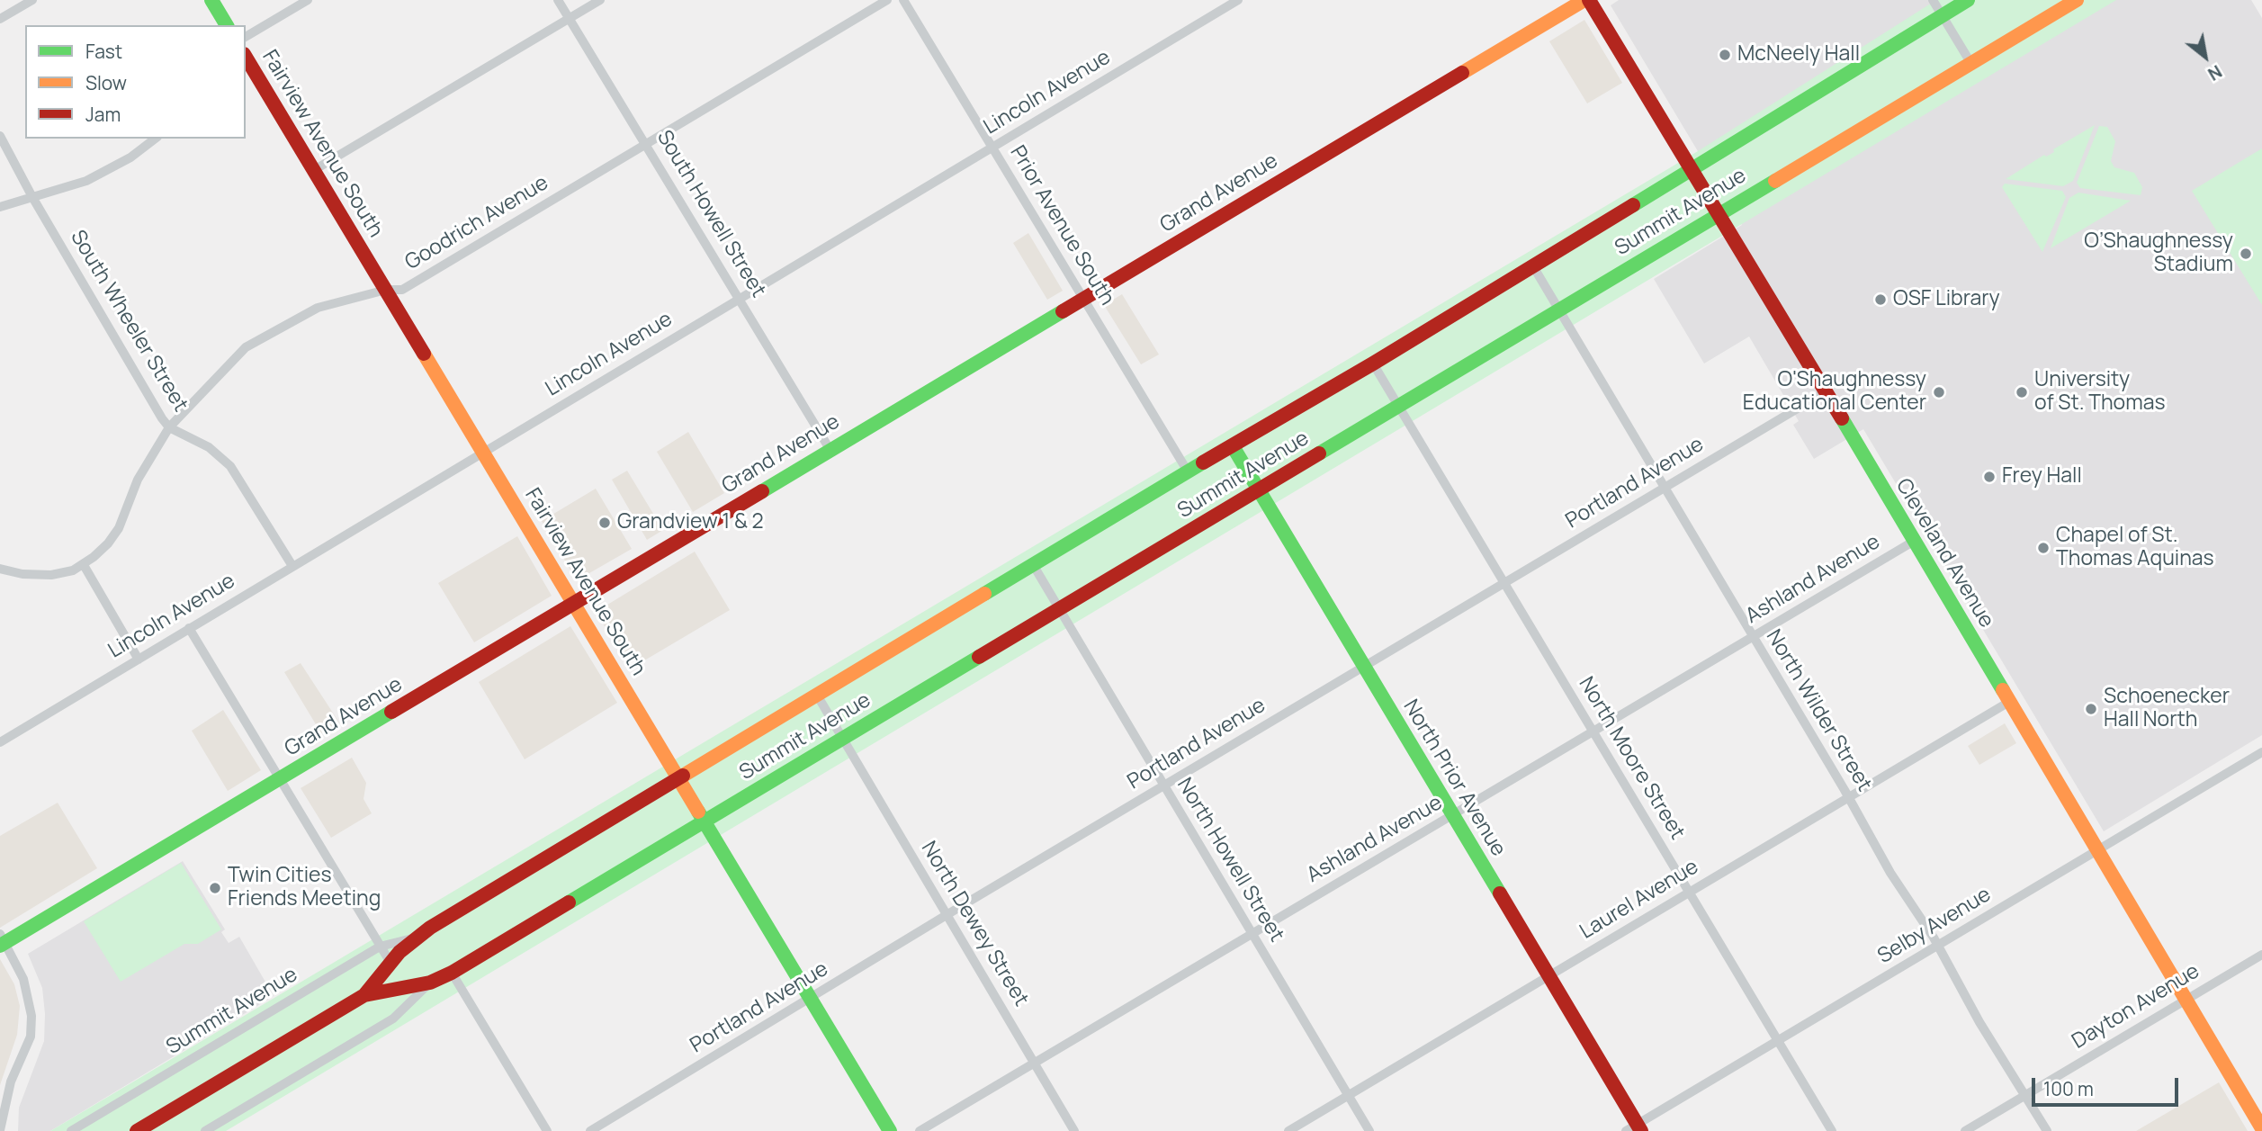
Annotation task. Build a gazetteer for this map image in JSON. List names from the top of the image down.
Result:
{
  "streets": {
    "street": [
      "Lincoln Avenue",
      "Fairview Avenue South",
      "Grand Avenue",
      "Summit Avenue",
      "South Howell Street",
      "Goodrich Avenue",
      "Prior Avenue South",
      "South Wheeler Street",
      "Portland Avenue",
      "Cleveland Avenue",
      "Ashland Avenue",
      "North Wilder Street",
      "North Moore Street",
      "North Prior Avenue",
      "North Howell Street",
      "Laurel Avenue",
      "North Dewey Street",
      "Selby Avenue",
      "Dayton Avenue"
    ]
  },
  "crossings": [
    ["Lincoln Avenue", "Fairview Avenue South"],
    ["Lincoln Avenue", "South Howell Street"],
    ["Lincoln Avenue", "Prior Avenue South"],
    ["Lincoln Avenue", "South Wheeler Street"],
    ["Fairview Avenue South", "Grand Avenue"],
    ["Fairview Avenue South", "Summit Avenue"],
    ["Fairview Avenue South", "Goodrich Avenue"],
    ["Fairview Avenue South", "Portland Avenue"],
    ["Grand Avenue", "South Howell Street"],
    ["Grand Avenue", "Prior Avenue South"],
    ["Summit Avenue", "Prior Avenue South"],
    ["Summit Avenue", "Cleveland Avenue"],
    ["Summit Avenue", "North Wilder Street"],
    ["Summit Avenue", "North Moore Street"],
    ["Summit Avenue", "North Prior Avenue"],
    ["Summit Avenue", "North Howell Street"],
    ["Summit Avenue", "North Dewey Street"],
    ["South Howell Street", "Goodrich Avenue"],
    ["Goodrich Avenue", "South Wheeler Street"],
    ["Portland Avenue", "Cleveland Avenue"],
    ["Portland Avenue", "North Wilder Street"],
    ["Portland Avenue", "North Moore Street"],
    ["Portland Avenue", "North Prior Avenue"],
    ["Portland Avenue", "North Howell Street"],
    ["Portland Avenue", "North Dewey Street"],
    ["Cleveland Avenue", "Ashland Avenue"],
    ["Cleveland Avenue", "Laurel Avenue"],
    ["Cleveland Avenue", "Selby Avenue"],
    ["Cleveland Avenue", "Dayton Avenue"],
    ["Ashland Avenue", "North Wilder Street"],
    ["Ashland Avenue", "North Moore Street"],
    ["Ashland Avenue", "North Prior Avenue"],
    ["Ashland Avenue", "North Howell Street"],
    ["Ashland Avenue", "North Dewey Street"],
    ["North Wilder Street", "Laurel Avenue"],
    ["North Wilder Street", "Selby Avenue"],
    ["North Wilder Street", "Dayton Avenue"],
    ["North Moore Street", "Laurel Avenue"],
    ["North Moore Street", "Selby Avenue"],
    ["North Prior Avenue", "Laurel Avenue"],
    ["North Prior Avenue", "Selby Avenue"],
    ["North Howell Street", "Laurel Avenue"]
  ],
  "places": [
    "McNeely Hall",
    "O’Shaughnessy Stadium",
    "OSF Library",
    "O'Shaughnessy Educational Center",
    "University of St. Thomas",
    "Frey Hall",
    "Grandview 1 & 2",
    "Chapel of St. Thomas Aquinas",
    "Schoenecker Hall North",
    "Twin Cities Friends Meeting"
  ],
  "legend": ["Fast", "Slow", "Jam"],
  "scale_bar": "100 m",
  "north": "bottom right"
}
